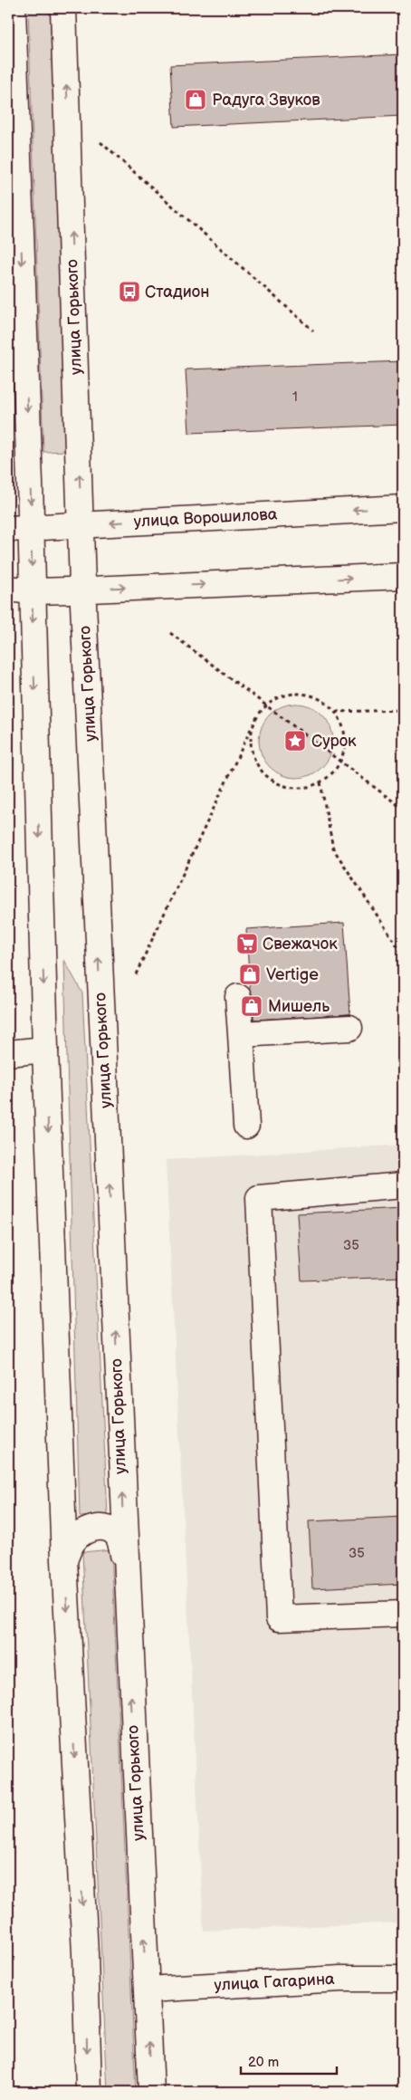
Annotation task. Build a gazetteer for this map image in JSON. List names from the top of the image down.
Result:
{
  "streets": {
    "main road": ["улица Горького", "улица Ворошилова", "улица Гагарина"]
  },
  "crossings": [
    ["улица Горького", "улица Ворошилова"],
    ["улица Горького", "улица Гагарина"]
  ],
  "places": {
    "shop": ["Радуга Звуков", "Vertige", "Мишель"],
    "bus stop": ["Стадион"],
    "place": ["Сурок"],
    "supermarket": ["Свежачок"]
  },
  "house_numbers": ["1", "35", "35"],
  "scale_bar": "20 m"
}
